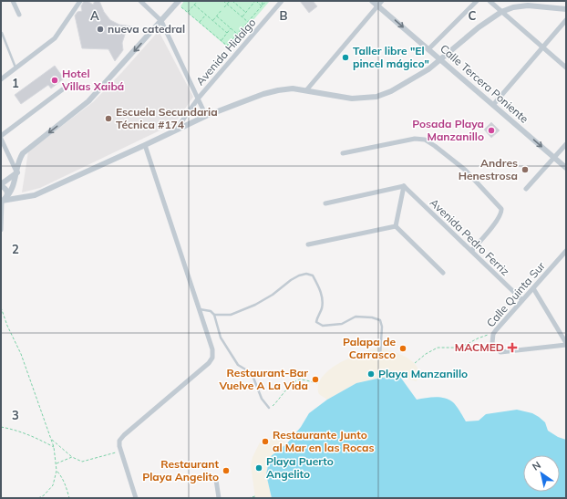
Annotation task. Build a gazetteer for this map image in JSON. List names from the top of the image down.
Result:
{
  "streets": {
    "street": [
      "Avenida Hidalgo",
      "Calle Tercera Poniente",
      "Avenida Pedro Ferriz",
      "Calle Quinta Sur"
    ]
  },
  "crossings": [
    ["Avenida Pedro Ferriz", "Calle Quinta Sur"]
  ],
  "one_way": ["Calle Tercera Poniente"],
  "places": {
    "other": [
      "nueva catedral",
      "Taller libre \"El pincel mágico\"",
      "Hotel Villas Xaibá",
      "Escuela Secundaria Técnica #174",
      "Posada Playa Manzanillo",
      "Andres Henestrosa",
      "Palapa de Carrasco",
      "Playa Manzanillo",
      "Restaurant-Bar Vuelve A La Vida",
      "Restaurante Junto al Mar en las Rocas",
      "Playa Puerto Angelito",
      "Restaurant Playa Angelito"
    ],
    "health": ["MACMED"]
  },
  "north": "top left",
  "grid": {
    "columns": ["A", "B", "C"],
    "rows": ["1", "2", "3"]
  }
}
